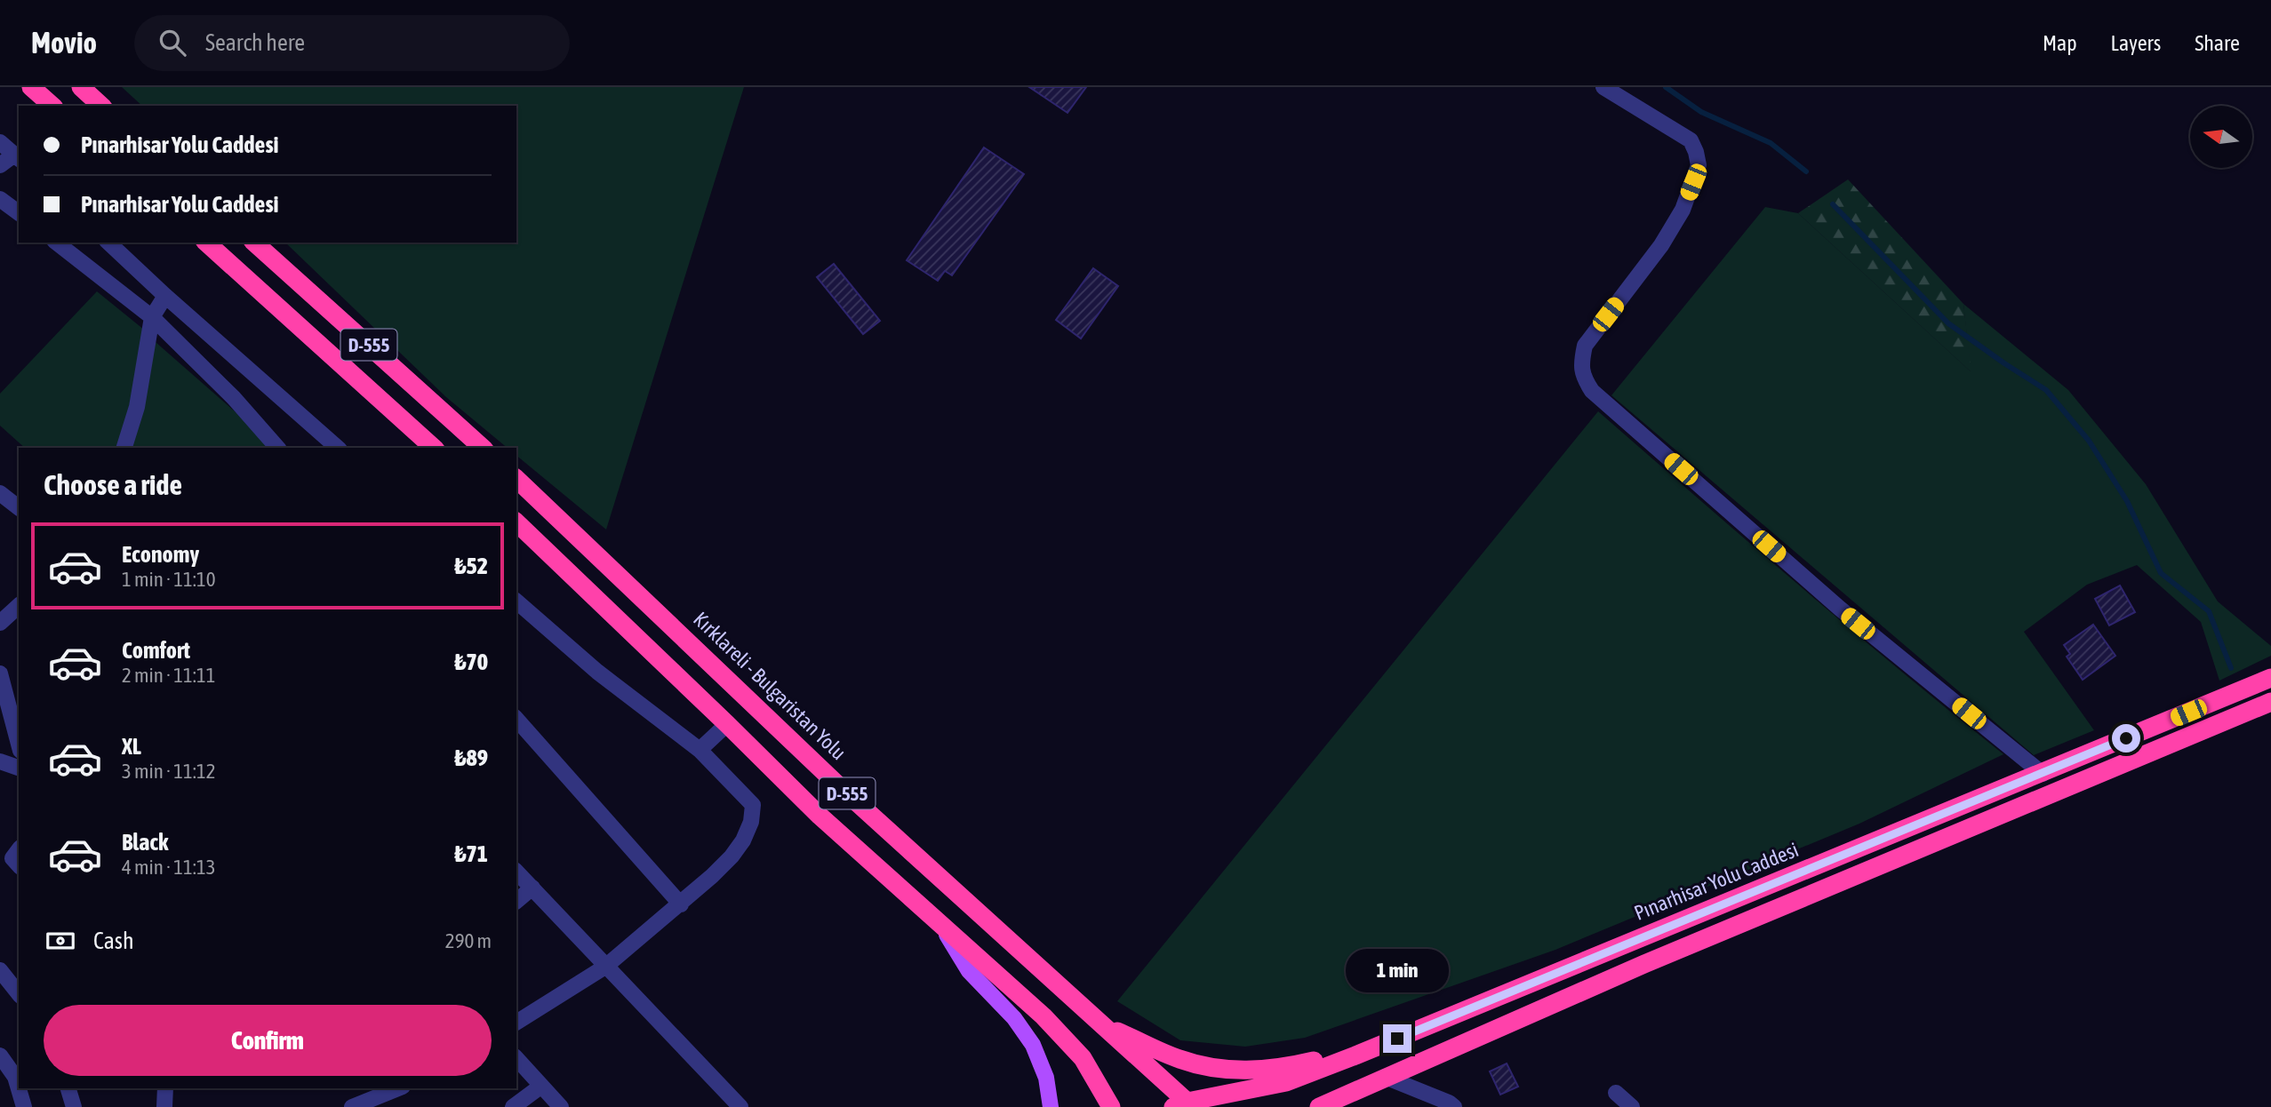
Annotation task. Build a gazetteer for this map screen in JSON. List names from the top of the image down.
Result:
{
  "streets": {
    "highway": ["D-555", "Kırklareli - Bulgaristan Yolu", "Pınarhisar Yolu Caddesi"]
  },
  "crossings": [
    ["Kırklareli - Bulgaristan Yolu", "Pınarhisar Yolu Caddesi"]
  ],
  "north": "left",
  "page": {
    "header": "Movio",
    "search": "Search here",
    "nav": ["Map", "Layers", "Share"],
    "banner": ["Pınarhisar Yolu Caddesi", "Pınarhisar Yolu Caddesi"],
    "heading": "Choose a ride",
    "list": [
      {
        "name": "Economy",
        "note": "1 min · 11:10",
        "value": "₺52"
      },
      {
        "name": "Comfort",
        "note": "2 min · 11:11",
        "value": "₺70"
      },
      {
        "name": "XL",
        "note": "3 min · 11:12",
        "value": "₺89"
      },
      {
        "name": "Black",
        "note": "4 min · 11:13",
        "value": "₺71"
      }
    ],
    "pay": ["Cash", "290 m"],
    "bubble": "1 min",
    "buttons": "Confirm"
  }
}
